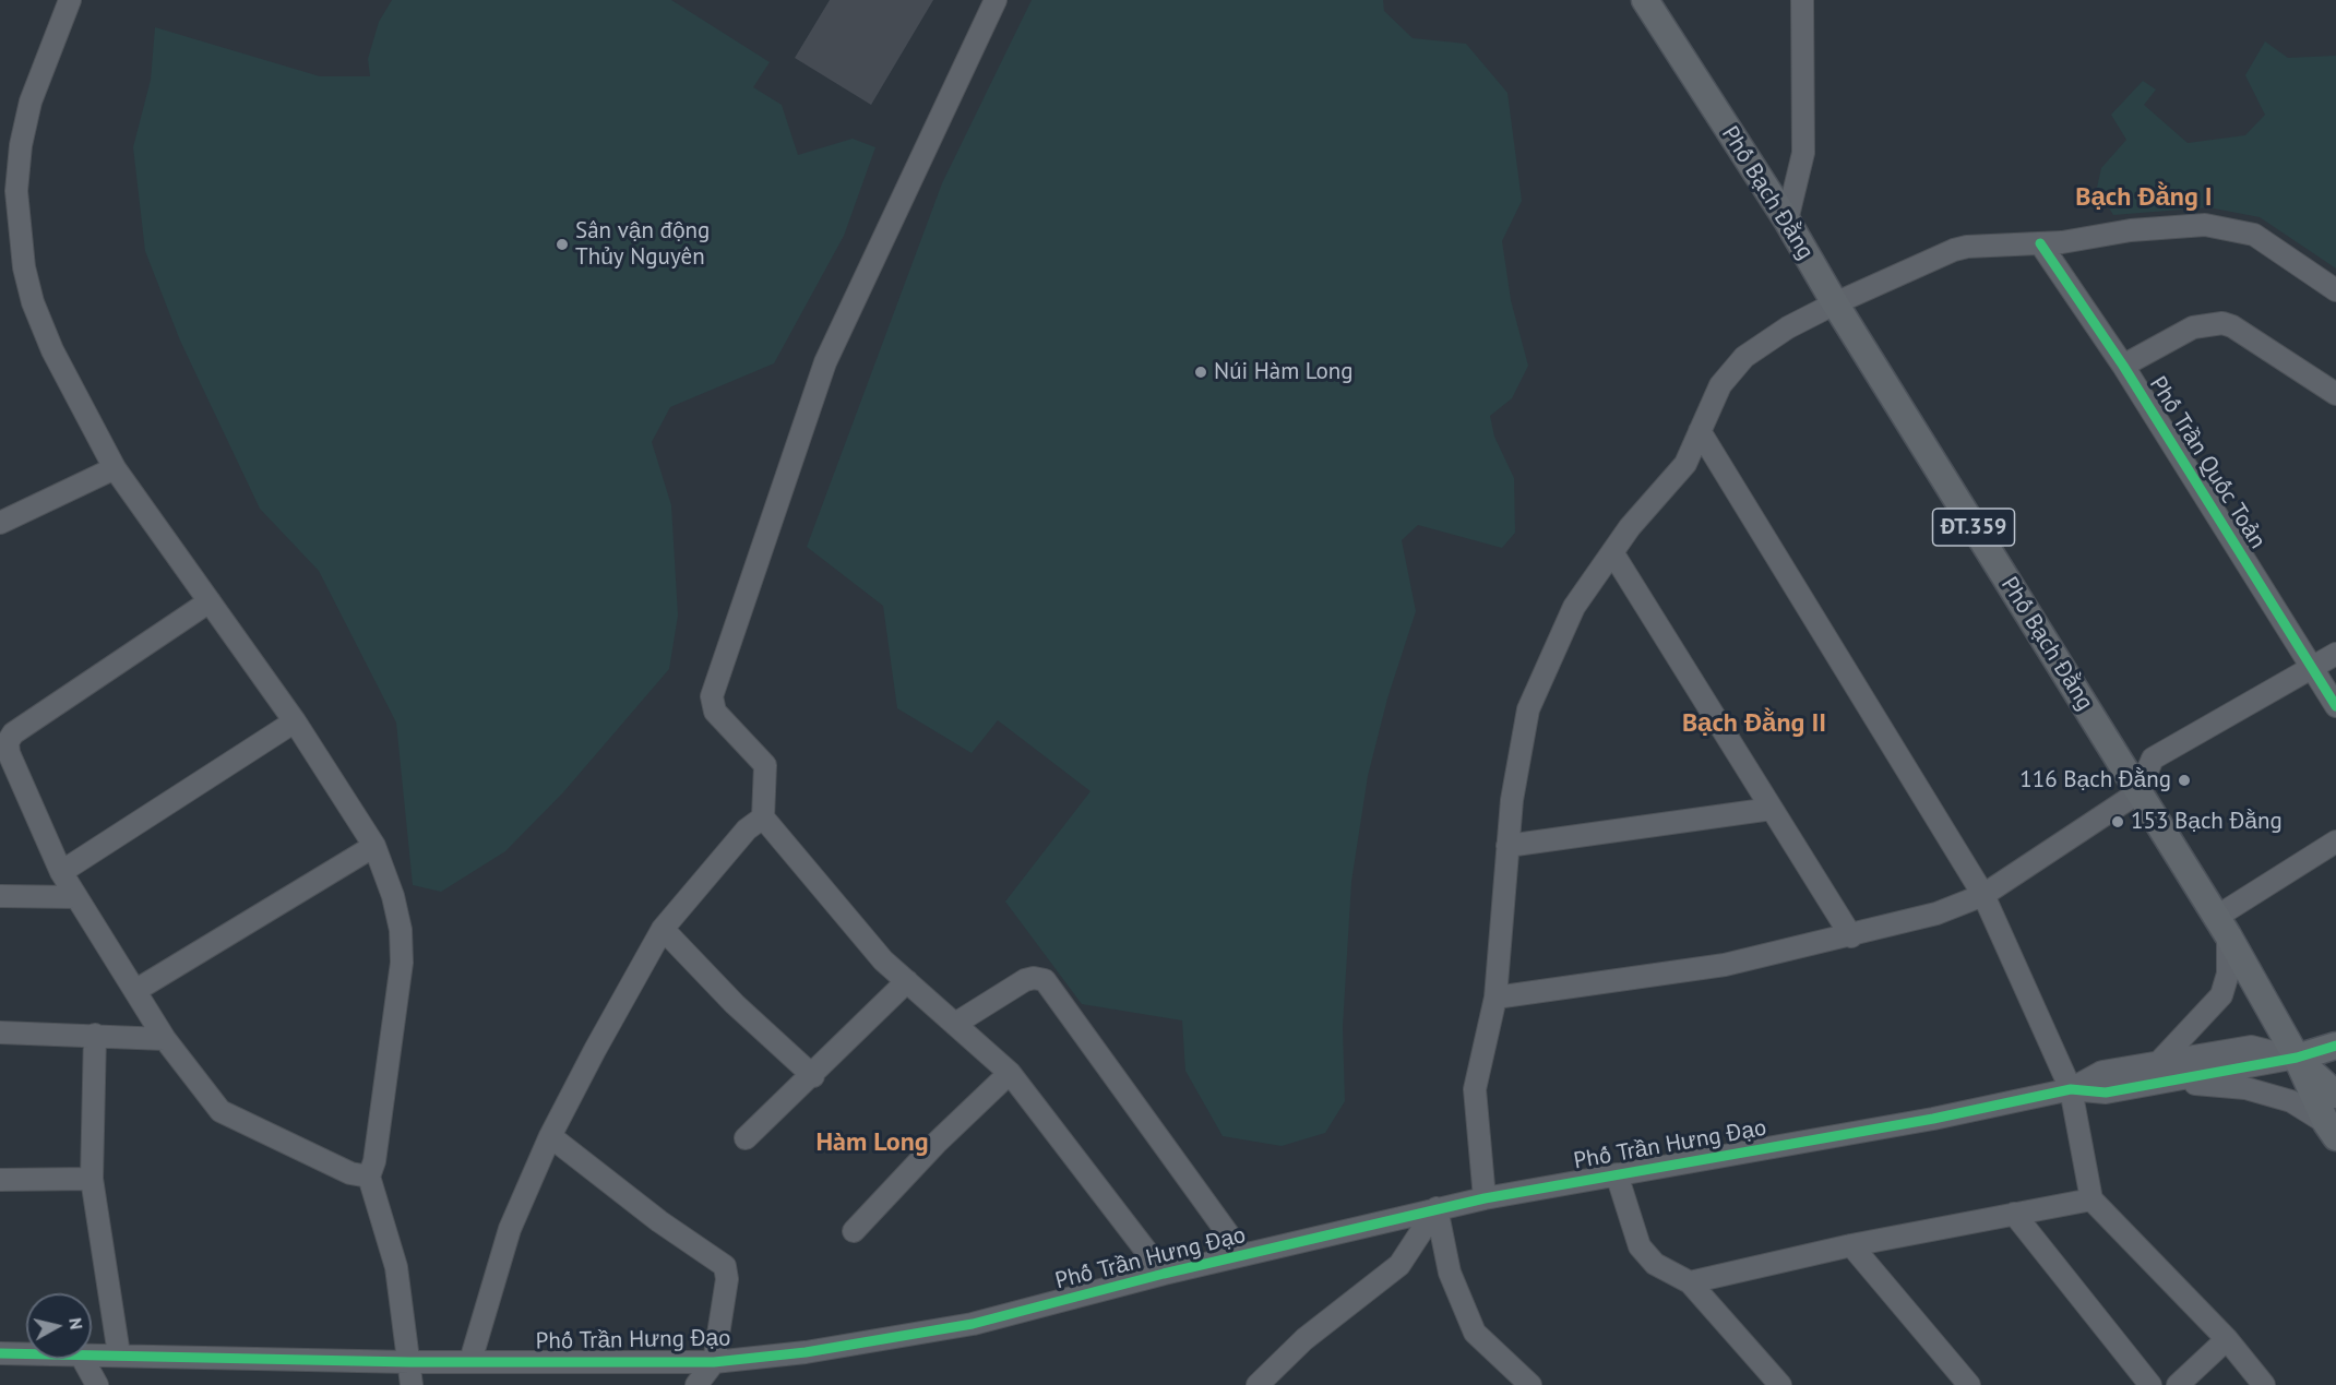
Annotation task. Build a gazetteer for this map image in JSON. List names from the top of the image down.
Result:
{
  "streets": {
    "main road": ["Phố Bạch Đằng", "ĐT.359"],
    "street": ["Phố Trần Quốc Toản", "Phố Trần Hưng Đạo"]
  },
  "crossings": [
    ["Phố Bạch Đằng", "ĐT.359"],
    ["Phố Bạch Đằng", "Phố Trần Hưng Đạo"],
    ["ĐT.359", "Phố Trần Hưng Đạo"]
  ],
  "districts": ["Bạch Đằng I", "Bạch Đằng II", "Hàm Long"],
  "places": [
    "Sân vận động Thủy Nguyên",
    "Núi Hàm Long",
    "116 Bạch Đằng",
    "153 Bạch Đằng"
  ],
  "north": "right"
}
